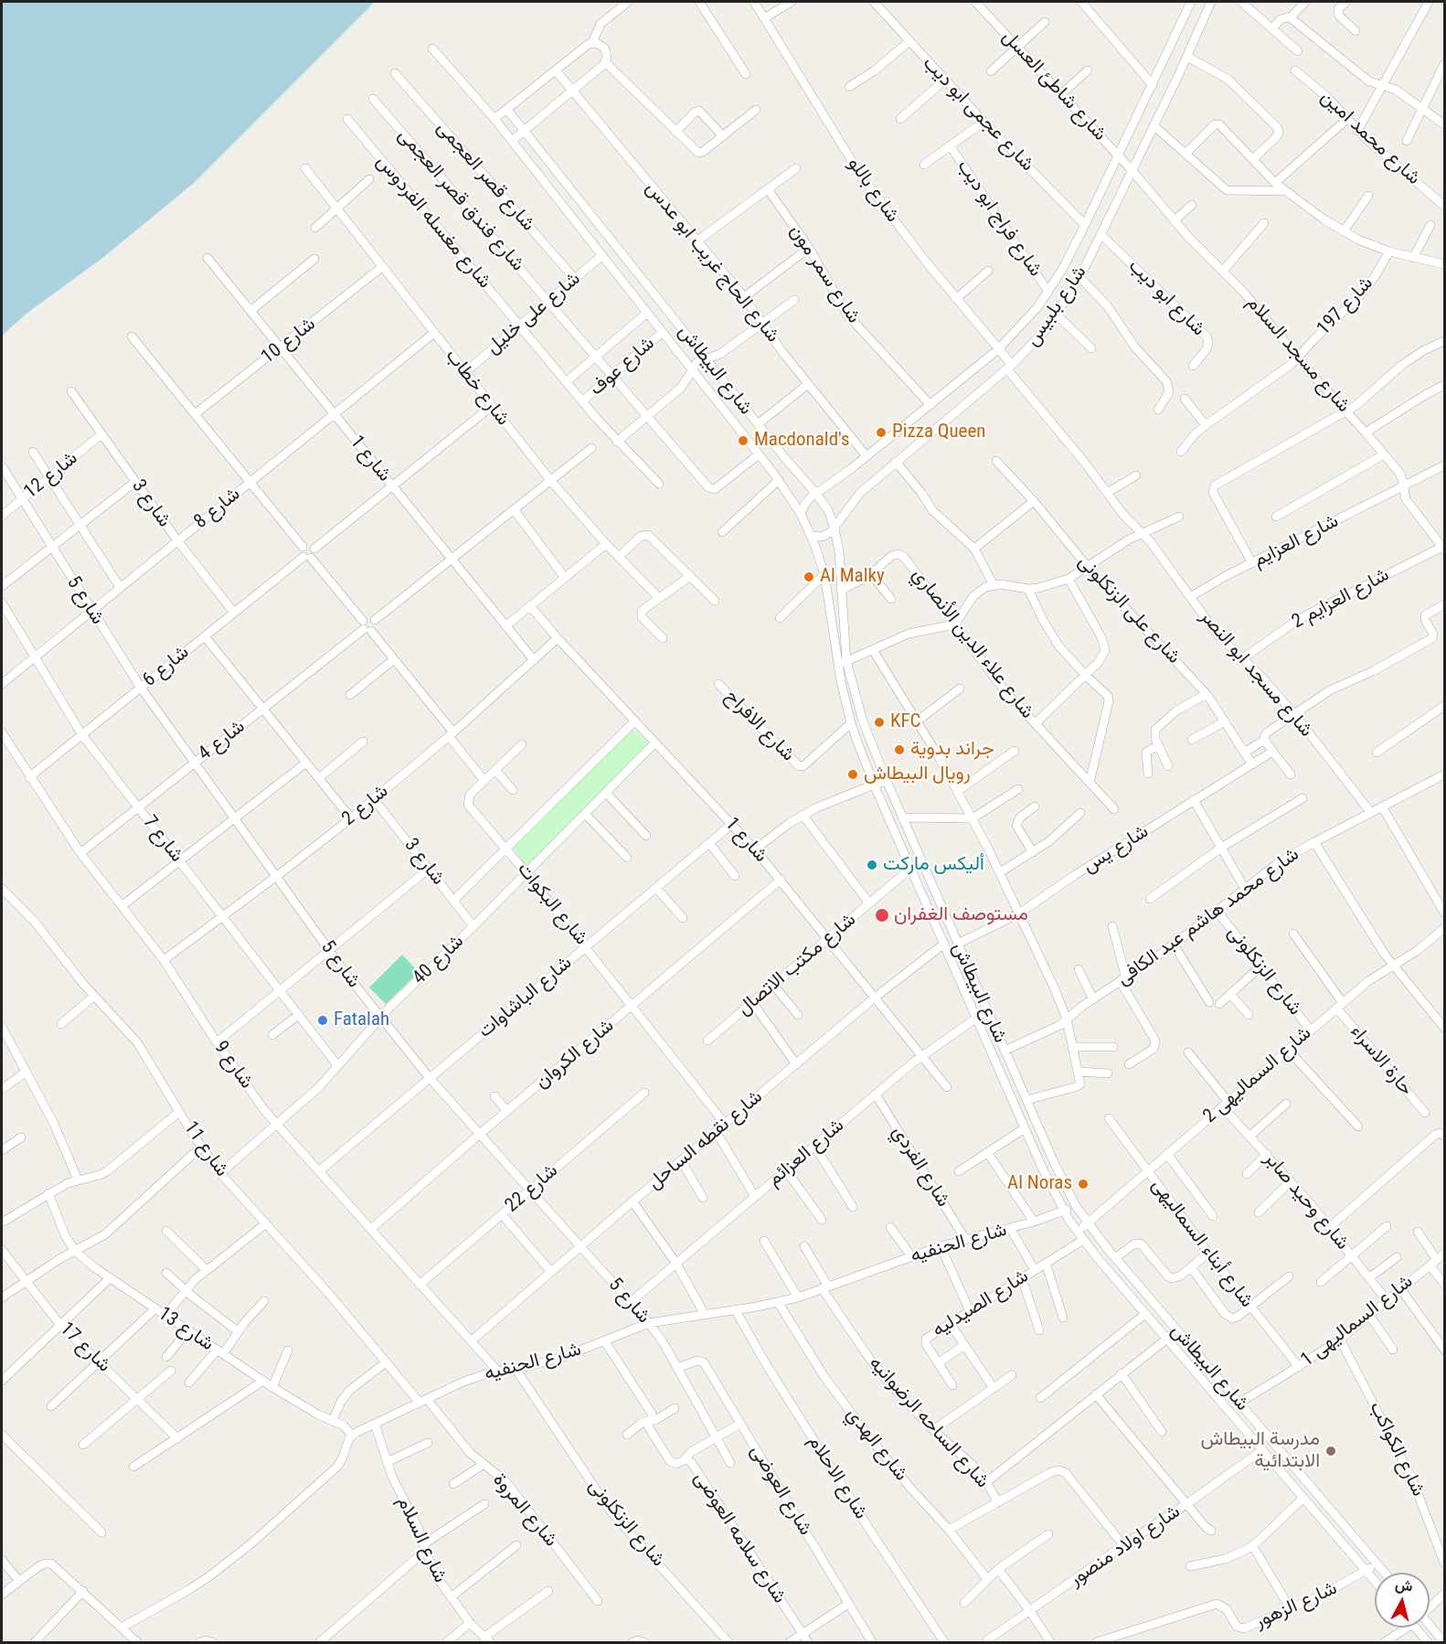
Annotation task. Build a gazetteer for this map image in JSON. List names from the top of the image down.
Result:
{
  "streets": {
    "street": [
      "شارع شاطئ العسل",
      "شارع عجمى ابو ديب",
      "شارع محمد امين",
      "شارع قصر العجمى",
      "شارع باللو",
      "شارع فندق قصر العجمى",
      "شارع فراج ابو ديب",
      "شارع مغسله الفردوس",
      "شارع الحاج غريب ابو عدس",
      "شارع سمر مون",
      "شارع ابو ديب",
      "شارع بلبيس",
      "شارع 197",
      "شارع على خليل",
      "شارع 10",
      "شارع مسجد السلام",
      "شارع عوف",
      "شارع البيطاش",
      "شارع خطاب",
      "شارع 1",
      "شارع 12",
      "شارع 3",
      "شارع 8",
      "شارع العزايم",
      "شارع العزايم 2",
      "شارع 5",
      "شارع على الزنكلونى",
      "شارع علاء الدين الأنصاري",
      "شارع 6",
      "شارع مسجد ابو النصر",
      "شارع الافراح",
      "شارع 4",
      "شارع 2",
      "شارع 7",
      "شارع يس",
      "شارع البكوات",
      "شارع محمد هاشم عبد الكافى",
      "شارع 40",
      "شارع مكتب الاتصال",
      "شارع الزنكلونى",
      "شارع الباشاوات",
      "شارع الكروان",
      "حارة الاسراء",
      "شارع 9",
      "شارع السماليهى 2",
      "شارع نقطه الساحل",
      "شارع 11",
      "شارع العزائم",
      "شارع الفردي",
      "شارع 22",
      "شارع وحيد صابر",
      "شارع الحنفيه",
      "شارع أبناء السماليهى",
      "شارع الصيدليه",
      "شارع السماليهى 1",
      "شارع 13",
      "شارع 17",
      "شارع الساحه الرضوانيه",
      "شارع الهدي",
      "شارع الكواكب",
      "شارع الاحلام",
      "شارع العوضى",
      "شارع المروة",
      "شارع سلامه العوضى",
      "شارع السلام",
      "شارع اولاد منصور",
      "شارع الزهور"
    ]
  },
  "crossings": [
    ["شارع شاطئ العسل", "شارع بلبيس"],
    ["شارع شاطئ العسل", "شارع مسجد السلام"],
    ["شارع عجمى ابو ديب", "شارع بلبيس"],
    ["شارع قصر العجمى", "شارع على خليل"],
    ["شارع باللو", "شارع بلبيس"],
    ["شارع باللو", "شارع مسجد ابو النصر"],
    ["شارع فندق قصر العجمى", "شارع على خليل"],
    ["شارع فندق قصر العجمى", "شارع عوف"],
    ["شارع فندق قصر العجمى", "شارع البيطاش"],
    ["شارع فراج ابو ديب", "شارع بلبيس"],
    ["شارع مغسله الفردوس", "شارع على خليل"],
    ["شارع مغسله الفردوس", "شارع عوف"],
    ["شارع الحاج غريب ابو عدس", "شارع بلبيس"],
    ["شارع سمر مون", "شارع بلبيس"],
    ["شارع ابو ديب", "شارع بلبيس"],
    ["شارع بلبيس", "شارع مسجد السلام"],
    ["شارع بلبيس", "شارع البيطاش"],
    ["شارع 197", "شارع مسجد السلام"],
    ["شارع على خليل", "شارع البيطاش"],
    ["شارع على خليل", "شارع خطاب"],
    ["شارع 10", "شارع خطاب"],
    ["شارع 10", "شارع 1"],
    ["شارع مسجد السلام", "شارع العزايم"],
    ["شارع مسجد السلام", "شارع العزايم 2"],
    ["شارع عوف", "شارع البيطاش"],
    ["شارع البيطاش", "شارع علاء الدين الأنصاري"],
    ["شارع البيطاش", "شارع الافراح"],
    ["شارع البيطاش", "شارع يس"],
    ["شارع البيطاش", "شارع محمد هاشم عبد الكافى"],
    ["شارع البيطاش", "شارع مكتب الاتصال"],
    ["شارع البيطاش", "شارع السماليهى 2"],
    ["شارع البيطاش", "شارع نقطه الساحل"],
    ["شارع البيطاش", "شارع العزائم"],
    ["شارع البيطاش", "شارع الحنفيه"],
    ["شارع البيطاش", "شارع الصيدليه"],
    ["شارع البيطاش", "شارع السماليهى 1"],
    ["شارع البيطاش", "شارع اولاد منصور"],
    ["شارع البيطاش", "شارع الزهور"],
    ["شارع خطاب", "شارع 8"],
    ["شارع 1", "شارع 8"],
    ["شارع 1", "شارع 2"],
    ["شارع 1", "شارع 40"],
    ["شارع 1", "شارع مكتب الاتصال"],
    ["شارع 1", "شارع الباشاوات"],
    ["شارع 1", "شارع الكروان"],
    ["شارع 1", "شارع نقطه الساحل"],
    ["شارع 1", "شارع العزائم"],
    ["شارع 12", "شارع 3"],
    ["شارع 12", "شارع 5"],
    ["شارع 3", "شارع 8"],
    ["شارع 3", "شارع 6"],
    ["شارع 3", "شارع 2"],
    ["شارع 3", "شارع 40"],
    ["شارع 8", "شارع 5"],
    ["شارع 8", "شارع 7"],
    ["شارع العزايم", "شارع مسجد ابو النصر"],
    ["شارع العزايم 2", "شارع مسجد ابو النصر"],
    ["شارع 5", "شارع 6"],
    ["شارع 5", "شارع 4"],
    ["شارع 5", "شارع 2"],
    ["شارع 5", "شارع 40"],
    ["شارع 5", "شارع الباشاوات"],
    ["شارع 5", "شارع الكروان"],
    ["شارع 5", "شارع نقطه الساحل"],
    ["شارع 5", "شارع العزائم"],
    ["شارع 5", "شارع 22"],
    ["شارع 5", "شارع الحنفيه"],
    ["شارع 5", "شارع العوضى"],
    ["شارع على الزنكلونى", "شارع يس"],
    ["شارع 6", "شارع 7"],
    ["شارع 6", "شارع 9"],
    ["شارع مسجد ابو النصر", "شارع محمد هاشم عبد الكافى"],
    ["شارع 4", "شارع 7"],
    ["شارع 4", "شارع 9"],
    ["شارع 2", "شارع 7"],
    ["شارع 2", "شارع 9"],
    ["شارع 7", "شارع 40"],
    ["شارع البكوات", "شارع 40"],
    ["شارع البكوات", "شارع الباشاوات"],
    ["شارع البكوات", "شارع الكروان"],
    ["شارع البكوات", "شارع نقطه الساحل"],
    ["شارع محمد هاشم عبد الكافى", "شارع الزنكلونى"],
    ["شارع 40", "شارع 9"],
    ["شارع 40", "شارع 11"],
    ["شارع الزنكلونى", "شارع السماليهى 2"],
    ["شارع الزنكلونى", "شارع الحنفيه"],
    ["شارع الباشاوات", "شارع 9"],
    ["شارع الكروان", "شارع 9"],
    ["حارة الاسراء", "شارع السماليهى 2"],
    ["شارع 9", "شارع نقطه الساحل"],
    ["شارع 9", "شارع 22"],
    ["شارع 9", "شارع الحنفيه"],
    ["شارع السماليهى 2", "شارع وحيد صابر"],
    ["شارع السماليهى 2", "شارع أبناء السماليهى"],
    ["شارع 11", "شارع الحنفيه"],
    ["شارع 11", "شارع المروة"],
    ["شارع العزائم", "شارع الفردي"],
    ["شارع الفردي", "شارع الحنفيه"],
    ["شارع وحيد صابر", "شارع السماليهى 1"],
    ["شارع الحنفيه", "شارع 13"],
    ["شارع الحنفيه", "شارع الساحه الرضوانيه"],
    ["شارع الحنفيه", "شارع الهدي"],
    ["شارع الحنفيه", "شارع الاحلام"],
    ["شارع الحنفيه", "شارع المروة"],
    ["شارع الحنفيه", "شارع سلامه العوضى"],
    ["شارع الحنفيه", "شارع السلام"],
    ["شارع أبناء السماليهى", "شارع السماليهى 1"],
    ["شارع السماليهى 1", "شارع الكواكب"]
  ],
  "places": [
    "Pizza Queen",
    "Macdonald's",
    "Al Malky",
    "KFC",
    "جراند بدوية",
    "رويال البيطاش",
    "أليكس ماركت",
    "مستوصف الغفران",
    "Fatalah",
    "Al Noras",
    "مدرسة البيطاش الابتدائية"
  ],
  "north": "top"
}
